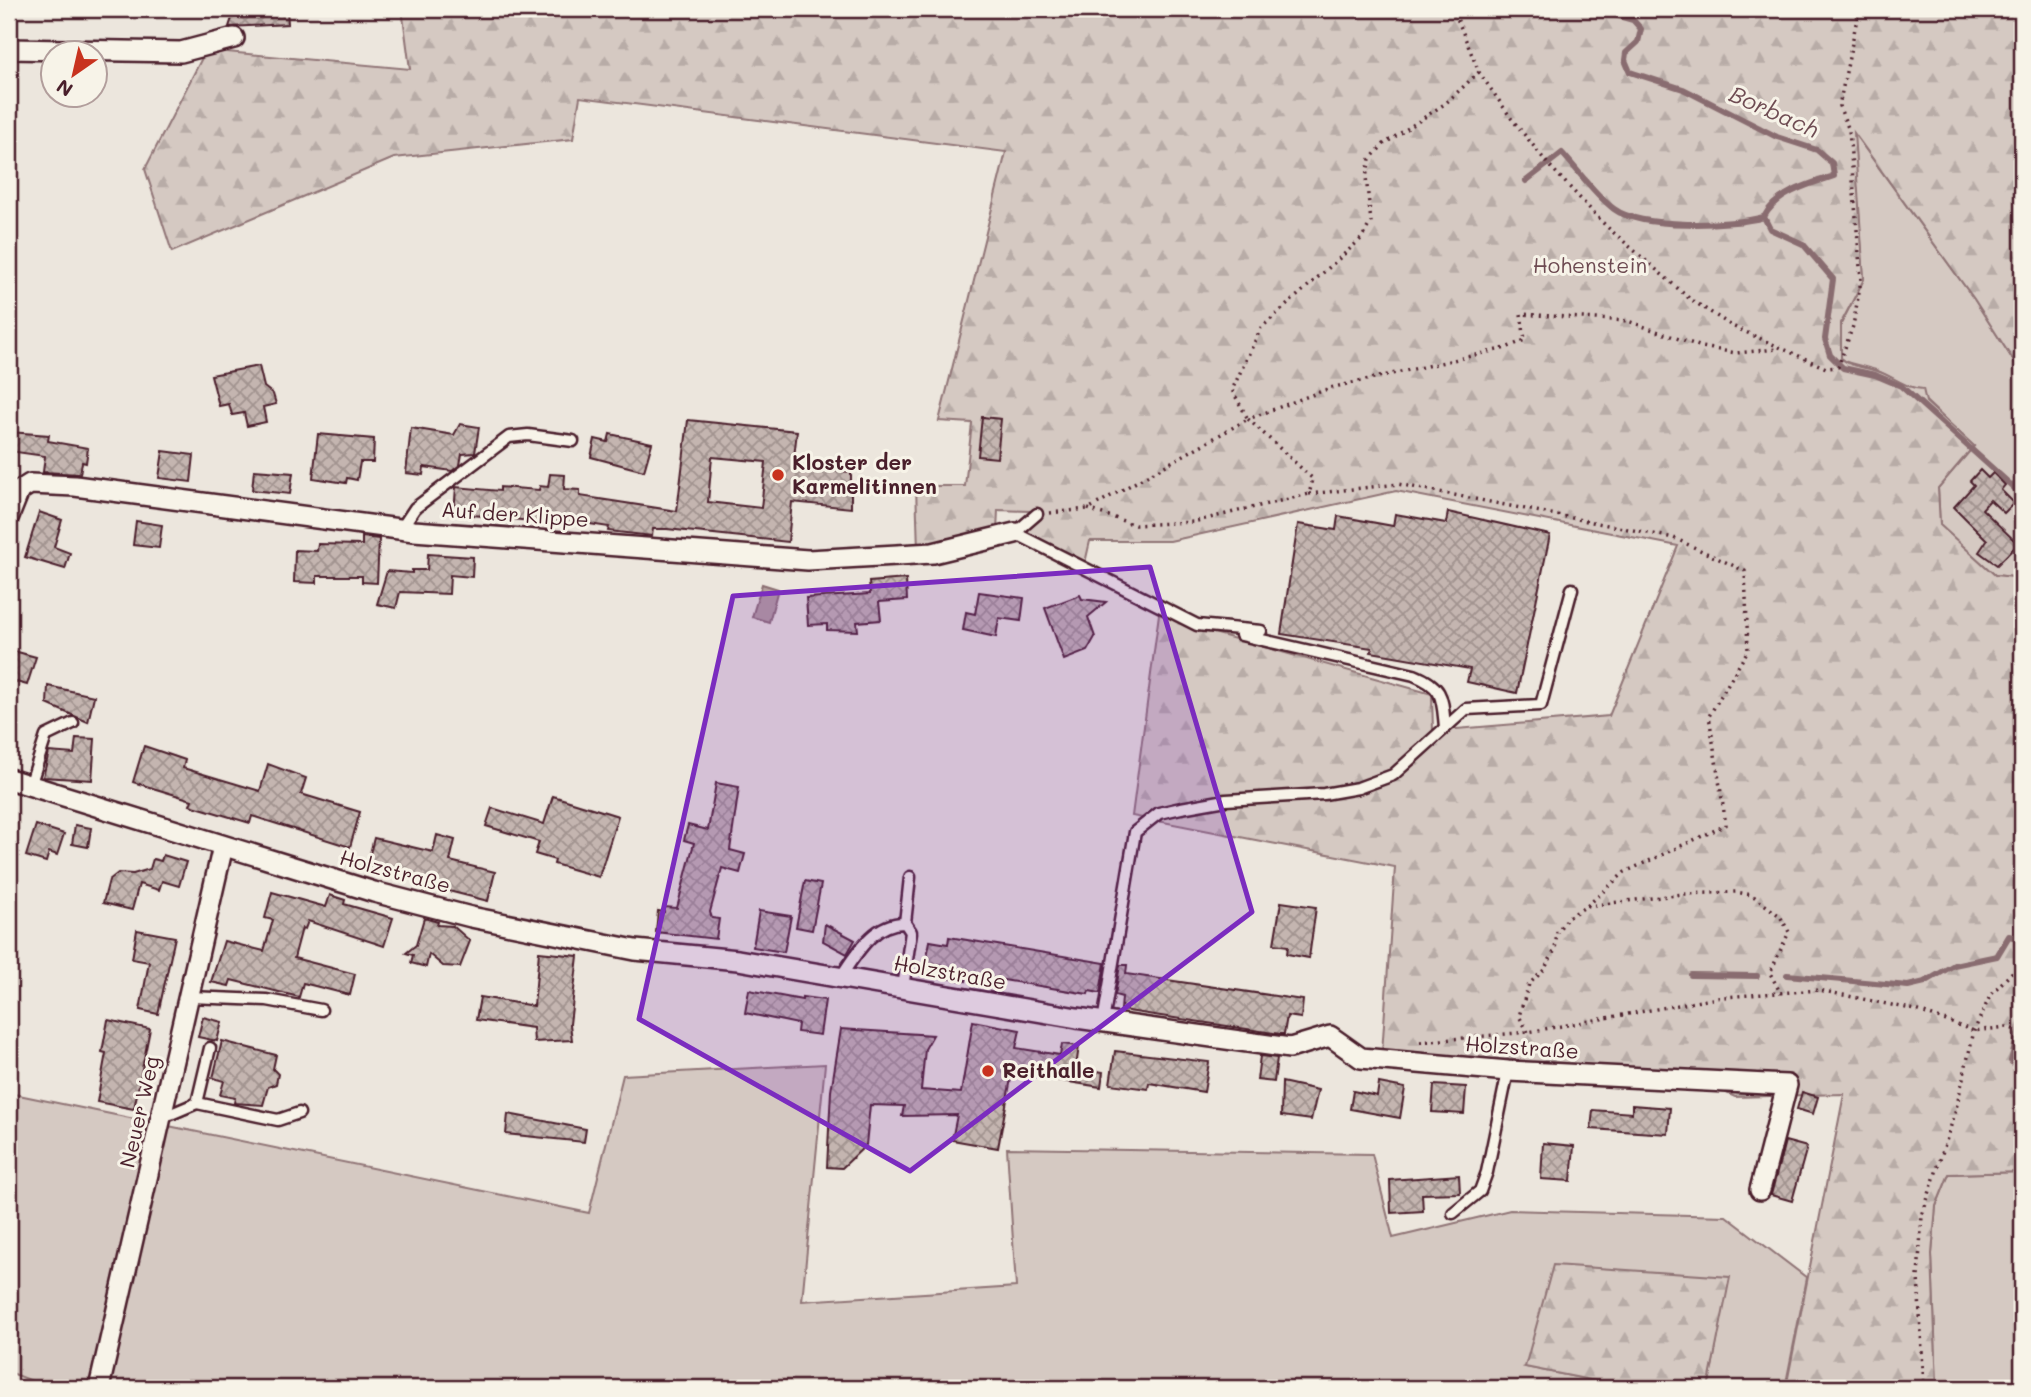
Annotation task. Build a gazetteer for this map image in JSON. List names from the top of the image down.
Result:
{
  "streets": {
    "street": ["Auf der Klippe", "Holzstraße", "Neuer Weg"]
  },
  "crossings": [
    ["Holzstraße", "Neuer Weg"]
  ],
  "water": ["Borbach"],
  "parks": ["Hohenstein"],
  "places": ["Kloster der Karmelitinnen", "Reithalle"],
  "north": "bottom left"
}
